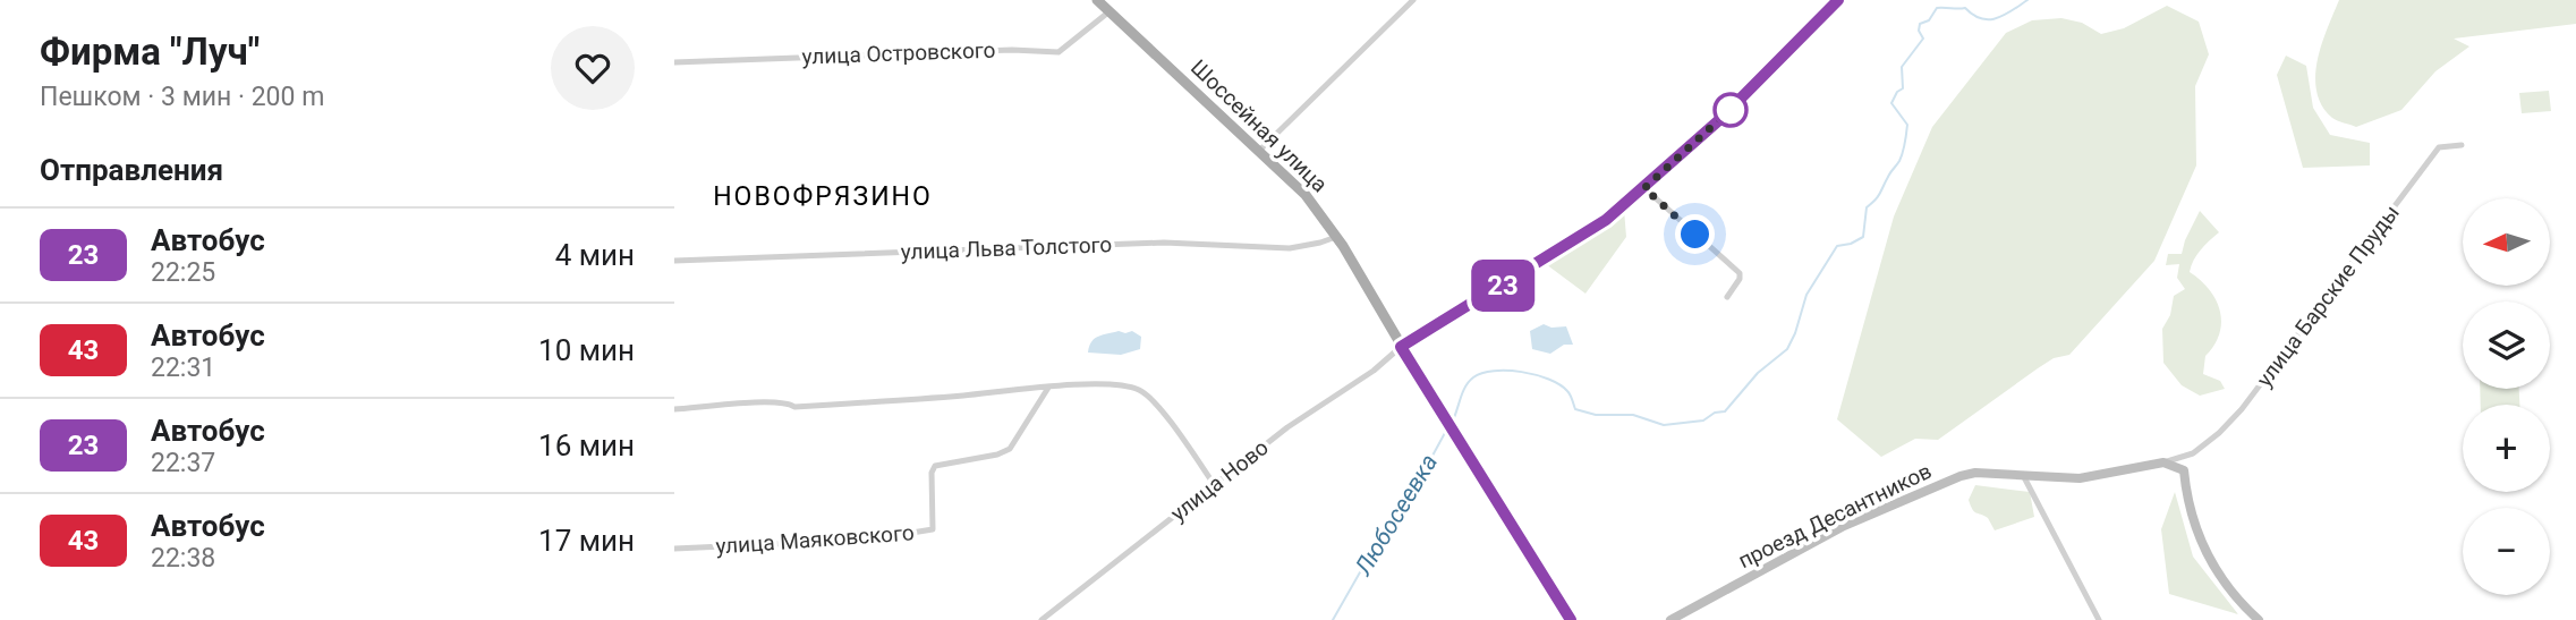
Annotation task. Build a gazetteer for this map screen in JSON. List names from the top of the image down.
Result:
{
  "streets": {
    "main road": ["Шоссейная улица"],
    "street": [
      "улица Островского",
      "улица Льва Толстого",
      "улица Барские Пруды",
      "улица Ново",
      "проезд Десантников",
      "улица Маяковского"
    ]
  },
  "crossings": [
    ["улица Островского", "Шоссейная улица"],
    ["Шоссейная улица", "улица Льва Толстого"],
    ["Шоссейная улица", "улица Ново"]
  ],
  "districts": ["НОВОФРЯЗИНО"],
  "water": ["Любосеевка"],
  "lines": ["bus line 23"],
  "north": "left",
  "page": {
    "heading": [
      ["Фирма \"Луч\"", "Пешком · 3 мин · 200 m"],
      "Отправления"
    ],
    "on_map": "23",
    "map_buttons": ["+", "−"],
    "list": [
      {
        "mark": "23",
        "name": "Автобус",
        "note": "22:25",
        "value": "4 мин"
      },
      {
        "mark": "43",
        "name": "Автобус",
        "note": "22:31",
        "value": "10 мин"
      },
      {
        "mark": "23",
        "name": "Автобус",
        "note": "22:37",
        "value": "16 мин"
      },
      {
        "mark": "43",
        "name": "Автобус",
        "note": "22:38",
        "value": "17 мин"
      }
    ]
  }
}
